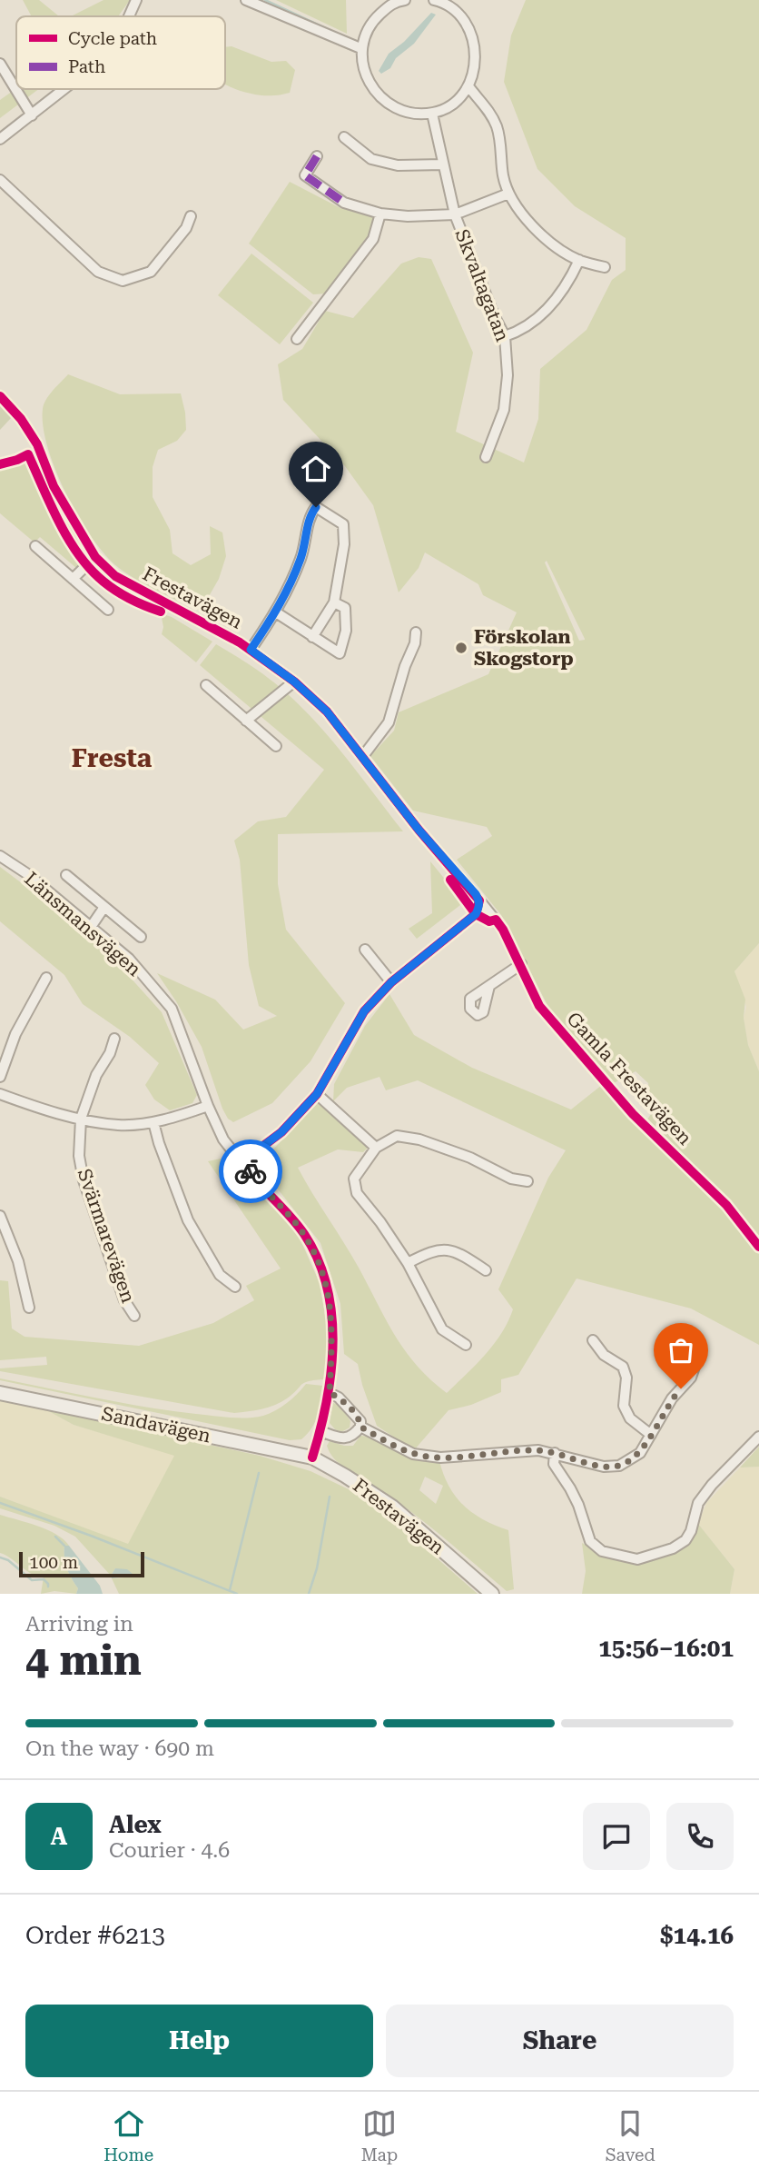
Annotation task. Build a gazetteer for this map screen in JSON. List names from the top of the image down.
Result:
{
  "streets": {
    "street": [
      "Skvaltagatan",
      "Frestavägen",
      "Länsmansvägen",
      "Gamla Frestavägen",
      "Svärmarevägen",
      "Sandavägen"
    ]
  },
  "crossings": [
    ["Frestavägen", "Gamla Frestavägen"],
    ["Frestavägen", "Sandavägen"]
  ],
  "districts": ["Fresta"],
  "places": ["Förskolan Skogstorp"],
  "legend": ["Cycle path", "Path"],
  "scale_bar": "100 m",
  "page": {
    "scale": "100 m",
    "heading": ["4 min", "Arriving in", "15:56–16:01"],
    "panel": [
      "Alex",
      "Courier · 4.6",
      "Order #6213",
      "$14.16"
    ],
    "bar": "On the way · 690 m",
    "round": "A",
    "buttons": ["Help", "Share"],
    "tabs": ["Home", "Map", "Saved"]
  }
}
